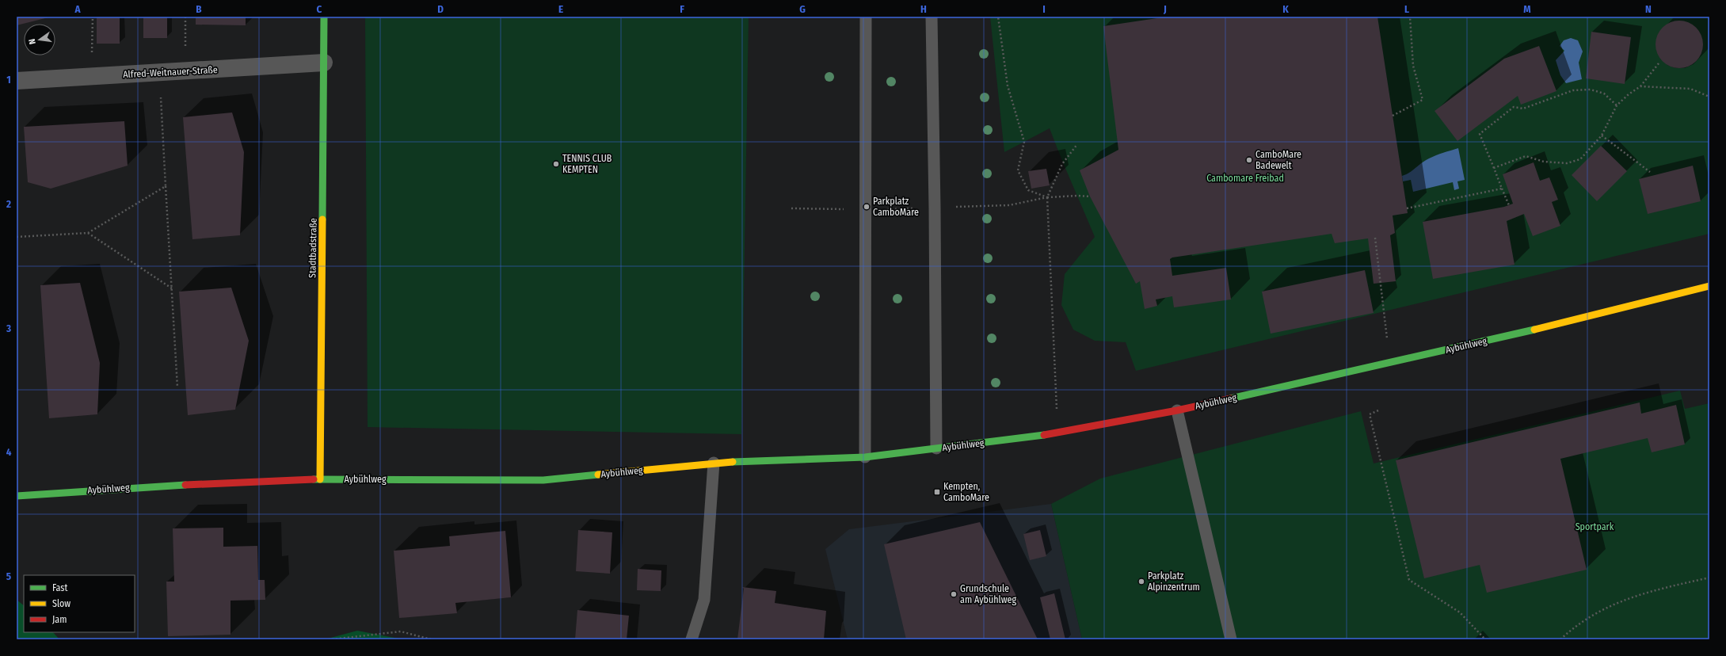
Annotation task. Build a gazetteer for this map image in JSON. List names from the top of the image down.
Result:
{
  "streets": {
    "street": ["Alfred-Weitnauer-Straße", "Stadtbadstraße", "Aybühlweg"]
  },
  "crossings": [
    ["Alfred-Weitnauer-Straße", "Stadtbadstraße"],
    ["Stadtbadstraße", "Aybühlweg"]
  ],
  "parks": ["Cambomare Freibad", "Sportpark"],
  "places": {
    "other": [
      "CamboMare Badewelt",
      "TENNIS CLUB KEMPTEN",
      "Parkplatz CamboMare",
      "Parkplatz Alpinzentrum",
      "Grundschule am Aybühlweg"
    ],
    "transit": ["Kempten, CamboMare"]
  },
  "legend": ["Fast", "Slow", "Jam"],
  "north": "left",
  "grid": {
    "columns": [
      "A",
      "B",
      "C",
      "D",
      "E",
      "F",
      "G",
      "H",
      "I",
      "J",
      "K",
      "L",
      "M",
      "N"
    ],
    "rows": [
      "1",
      "2",
      "3",
      "4",
      "5"
    ]
  }
}
